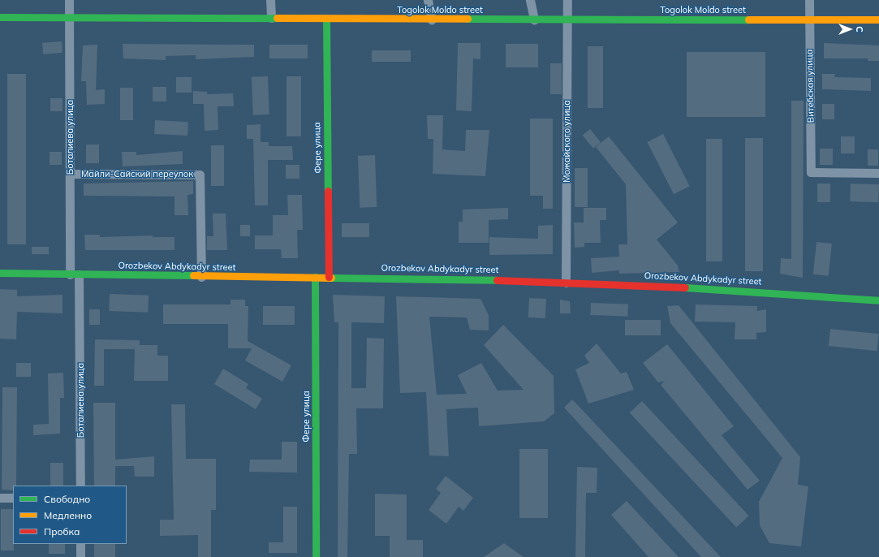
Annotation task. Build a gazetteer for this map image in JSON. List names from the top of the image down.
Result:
{
  "streets": {
    "street": [
      "Togolok Moldo street",
      "Витебская улица",
      "Боталиева улица",
      "Можайского улица",
      "Фере улица",
      "Майли-Сайский переулок",
      "Orozbekov Abdykadyr street"
    ]
  },
  "crossings": [
    ["Togolok Moldo street", "Витебская улица"],
    ["Togolok Moldo street", "Боталиева улица"],
    ["Togolok Moldo street", "Можайского улица"],
    ["Togolok Moldo street", "Фере улица"],
    ["Боталиева улица", "Майли-Сайский переулок"],
    ["Боталиева улица", "Orozbekov Abdykadyr street"],
    ["Можайского улица", "Orozbekov Abdykadyr street"],
    ["Фере улица", "Orozbekov Abdykadyr street"],
    ["Майли-Сайский переулок", "Orozbekov Abdykadyr street"]
  ],
  "legend": ["Свободно", "Медленно", "Пробка"],
  "north": "right"
}
